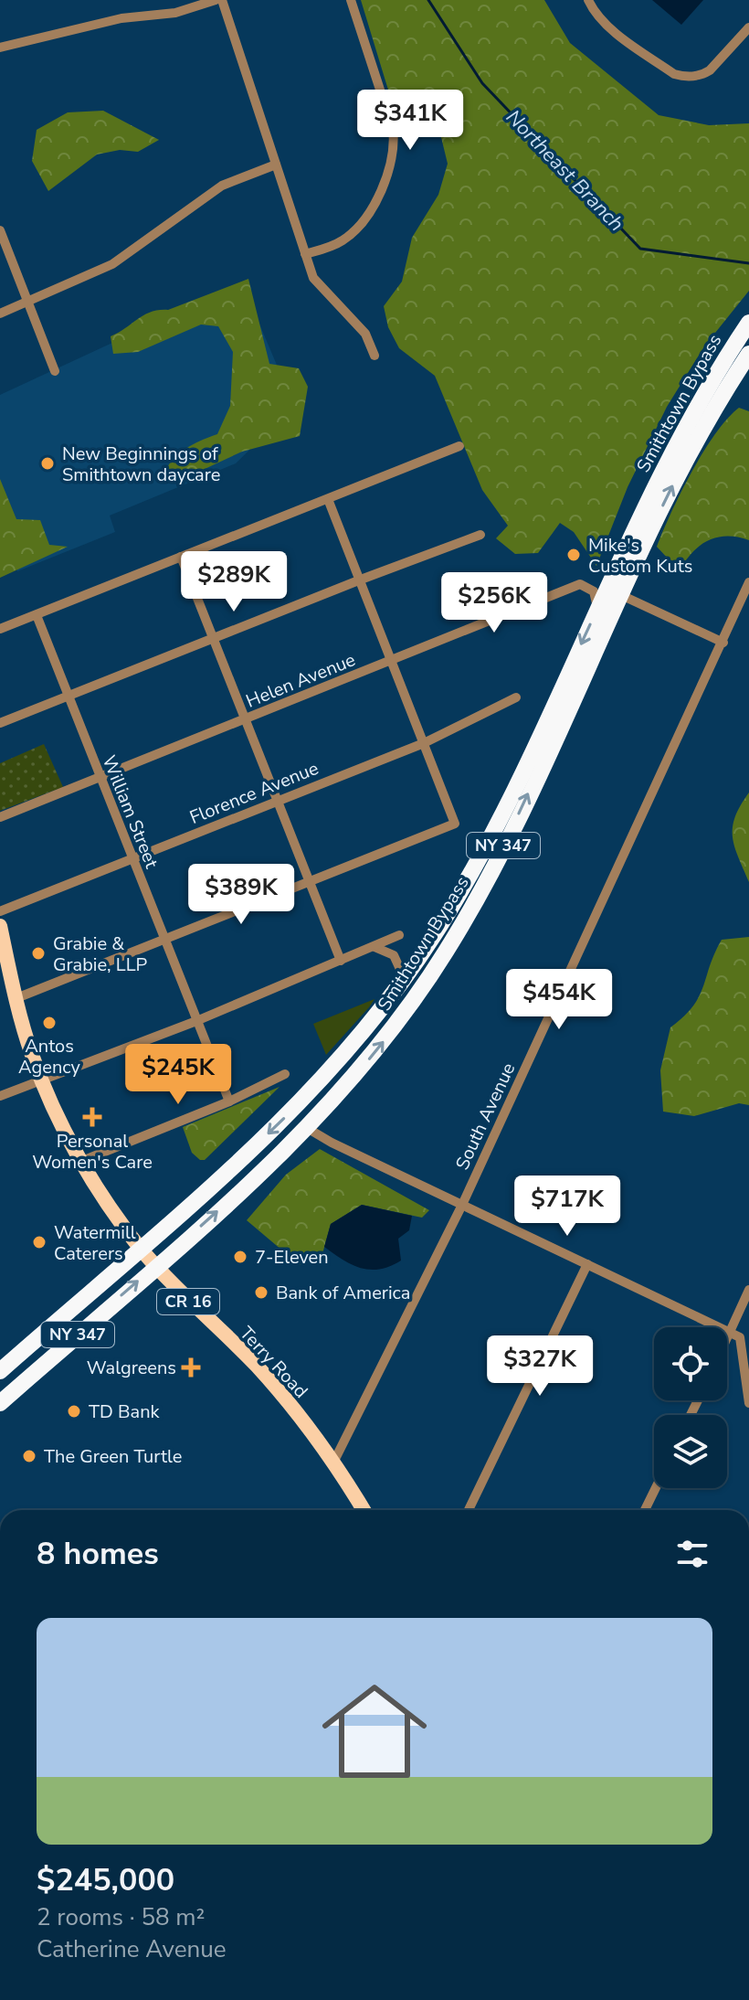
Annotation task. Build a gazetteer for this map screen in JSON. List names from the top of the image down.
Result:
{
  "streets": {
    "highway": ["Smithtown Bypass", "NY 347"],
    "main road": ["CR 16", "Terry Road"],
    "street": [
      "Helen Avenue",
      "Florence Avenue",
      "William Street",
      "South Avenue"
    ]
  },
  "crossings": [
    ["Smithtown Bypass", "Helen Avenue"],
    ["Smithtown Bypass", "Terry Road"],
    ["Helen Avenue", "William Street"],
    ["Florence Avenue", "William Street"],
    ["South Avenue", "Terry Road"]
  ],
  "water": ["Northeast Branch"],
  "places": {
    "other": [
      "New Beginnings of Smithtown daycare",
      "Mike's Custom Kuts",
      "Grabie & Grabie, LLP",
      "Antos Agency",
      "Watermill Caterers",
      "7-Eleven",
      "Bank of America",
      "TD Bank",
      "The Green Turtle"
    ],
    "health": ["Personal Women's Care", "Walgreens"]
  },
  "page": {
    "price": [
      "$341K",
      "$289K",
      "$256K",
      "$389K",
      "$454K",
      "$245K",
      "$717K",
      "$327K"
    ],
    "heading": "8 homes",
    "list": [
      {
        "name": "$245,000",
        "note": "2 rooms · 58 m² · Catherine Avenue"
      }
    ]
  }
}
